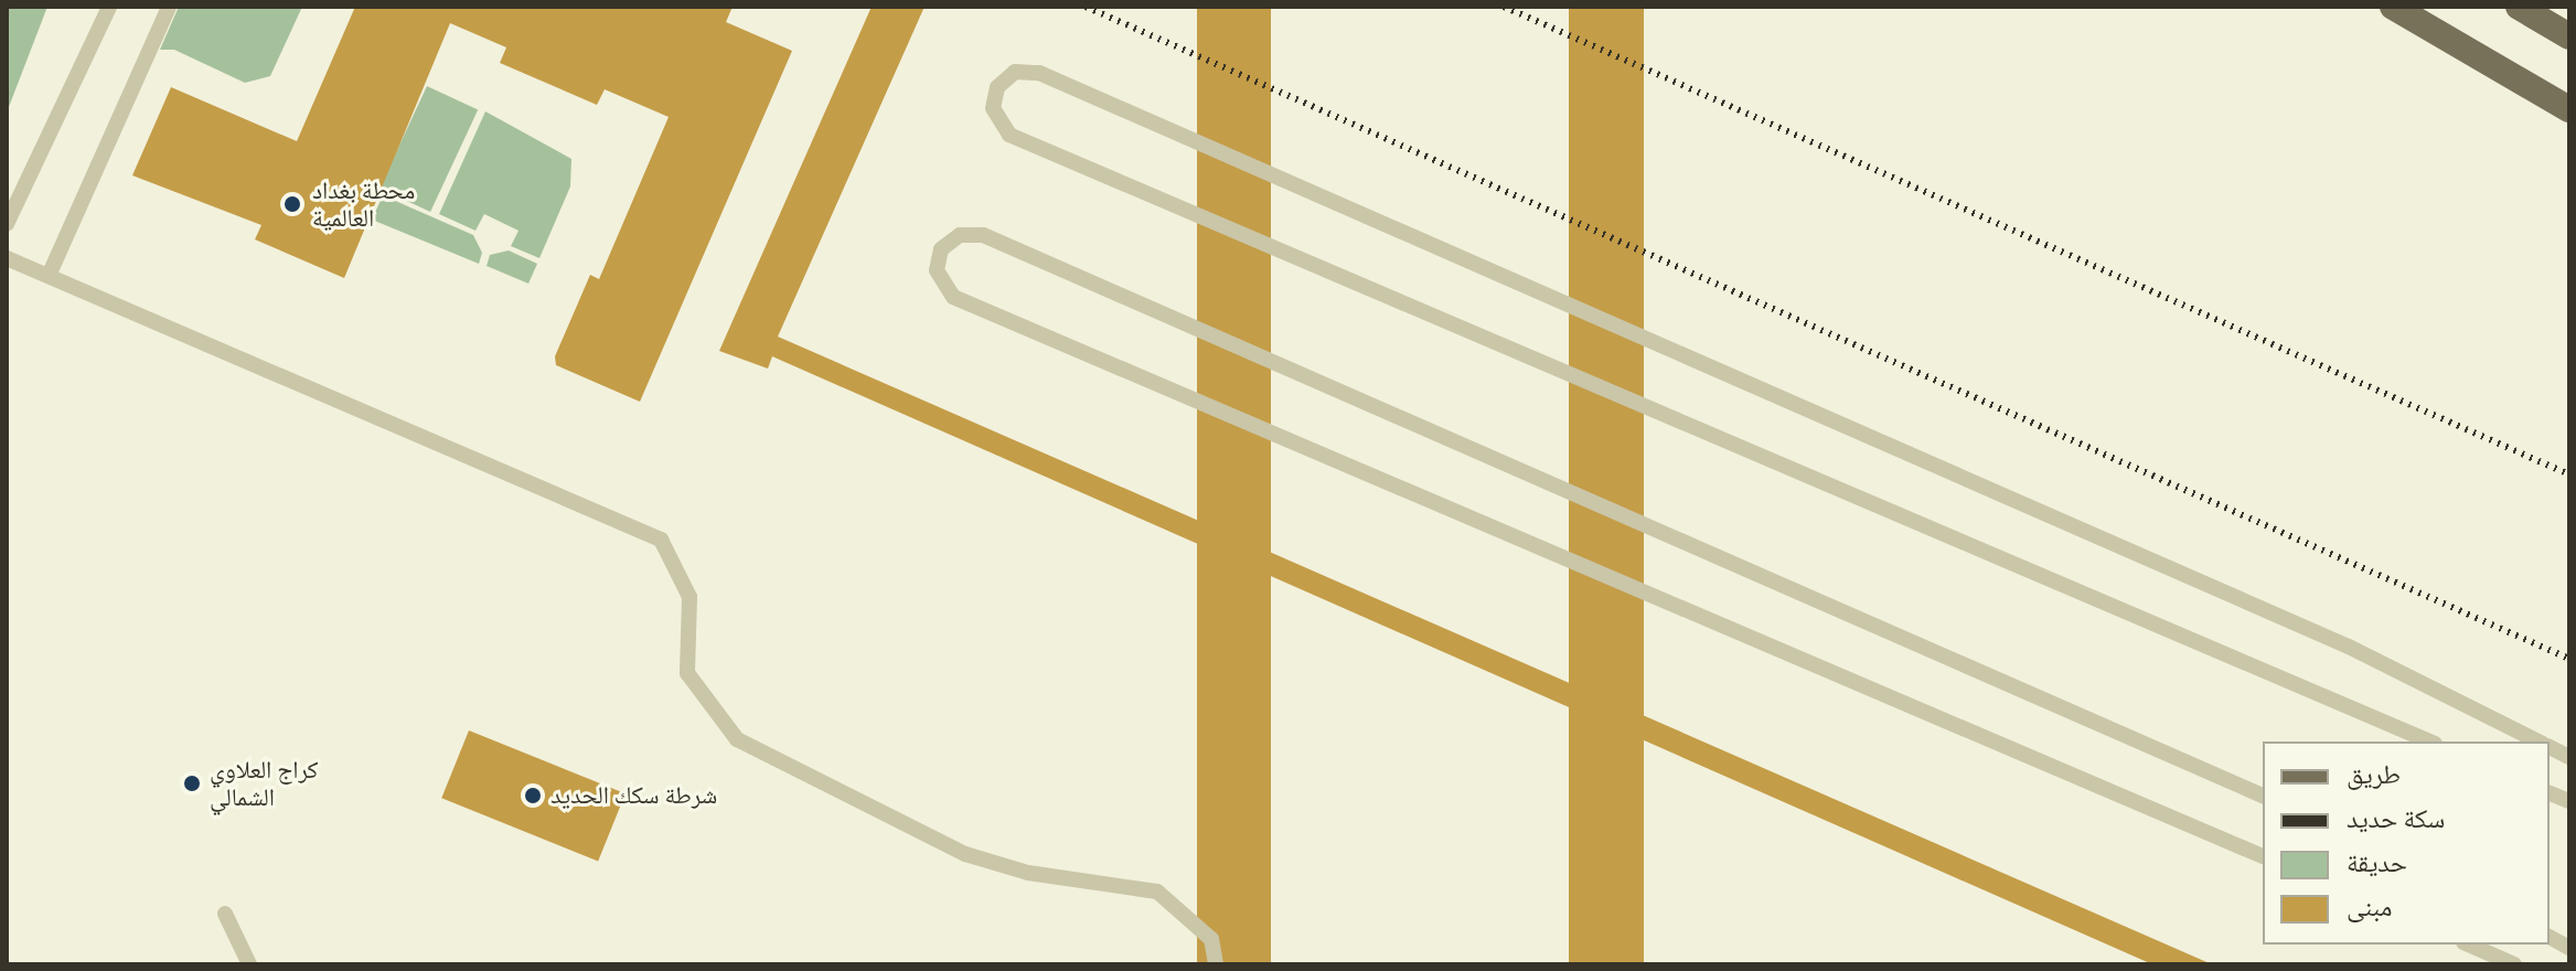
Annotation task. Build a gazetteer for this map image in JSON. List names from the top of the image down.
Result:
{
  "places": ["محطة بغداد العالمية", "كراج العلاوي الشمالي", "شرطة سكك الحديد"],
  "legend": [
    "طريق",
    "سكة حديد",
    "حديقة",
    "مبنى"
  ]
}
